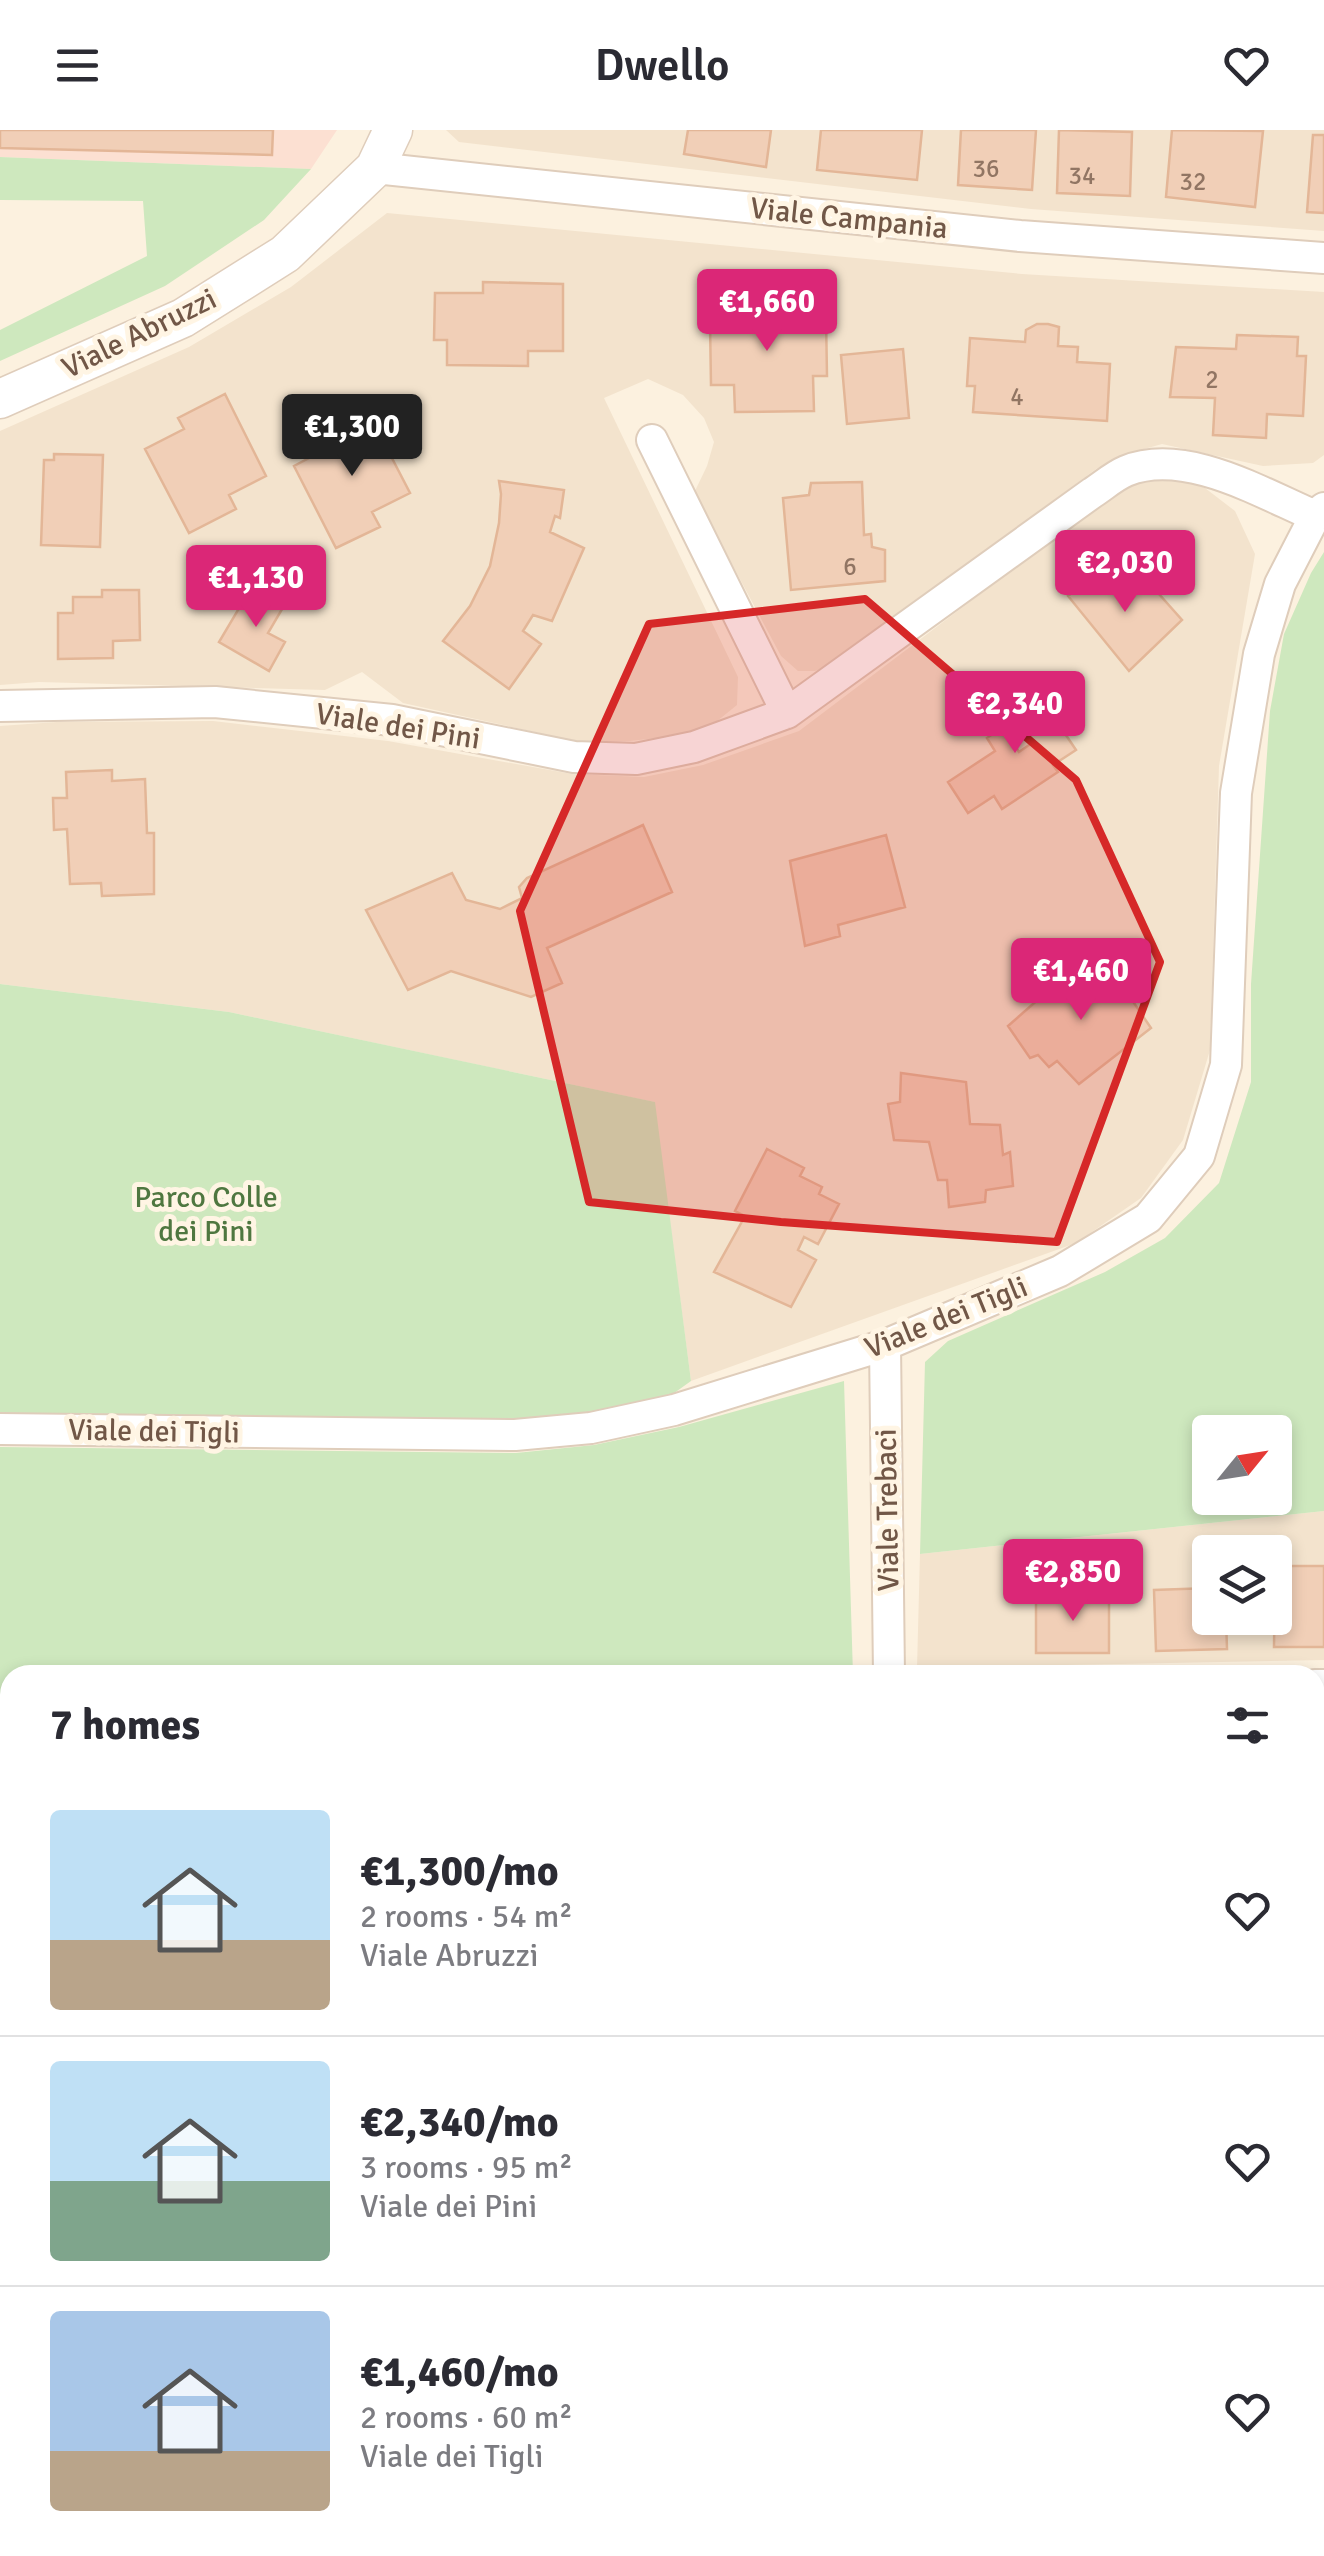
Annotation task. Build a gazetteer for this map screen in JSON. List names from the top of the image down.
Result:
{
  "streets": {
    "street": [
      "Viale Campania",
      "Viale Abruzzi",
      "Viale dei Pini",
      "Viale dei Tigli",
      "Viale Trebaci"
    ]
  },
  "crossings": [
    ["Viale Campania", "Viale Abruzzi"],
    ["Viale dei Pini", "Viale dei Tigli"],
    ["Viale dei Tigli", "Viale Trebaci"]
  ],
  "parks": ["Parco Colle dei Pini"],
  "house_numbers": [
    "36",
    "34",
    "32",
    "2",
    "4",
    "6"
  ],
  "north": "top right",
  "page": {
    "header": "Dwello",
    "price": [
      "€1,660",
      "€1,300",
      "€2,030",
      "€1,130",
      "€2,340",
      "€1,460",
      "€2,850"
    ],
    "heading": "7 homes",
    "list": [
      {
        "name": "€1,300/mo",
        "note": "2 rooms · 54 m² · Viale Abruzzi"
      },
      {
        "name": "€2,340/mo",
        "note": "3 rooms · 95 m² · Viale dei Pini"
      },
      {
        "name": "€1,460/mo",
        "note": "2 rooms · 60 m² · Viale dei Tigli"
      }
    ]
  }
}
